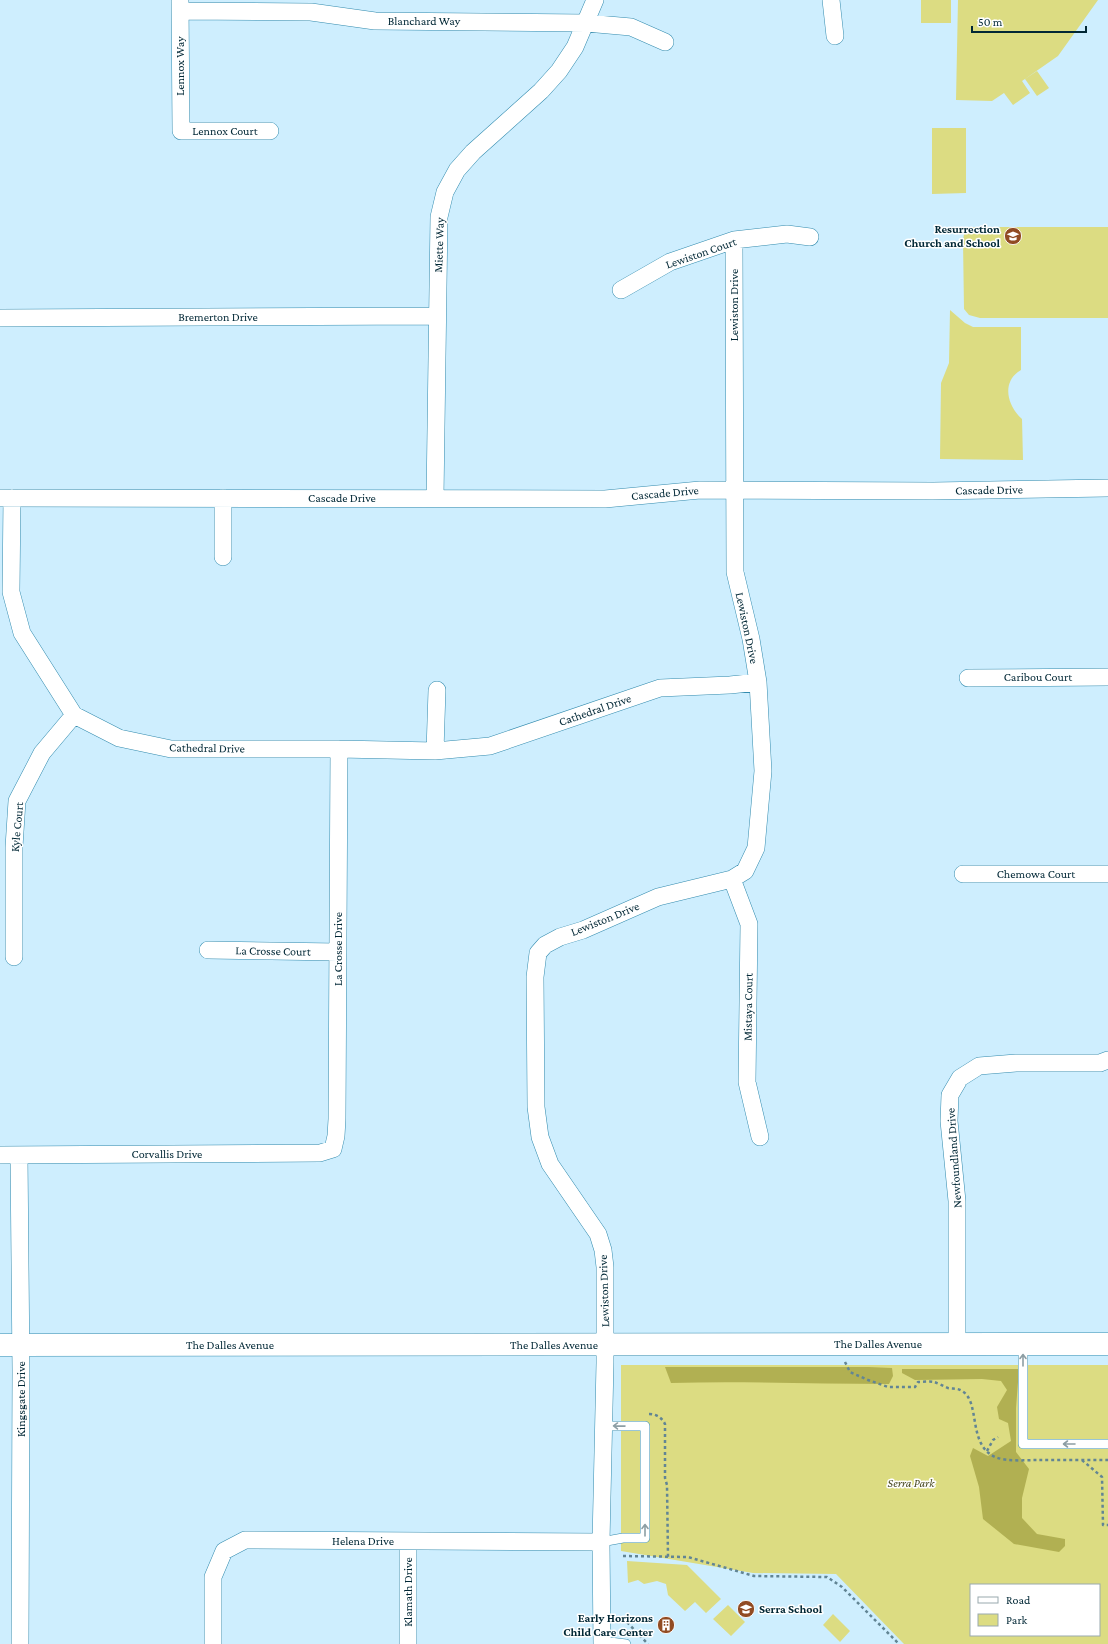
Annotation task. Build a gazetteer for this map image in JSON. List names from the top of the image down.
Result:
{
  "streets": {
    "street": [
      "Blanchard Way",
      "Lennox Way",
      "Lennox Court",
      "Miette Way",
      "Lewiston Court",
      "Lewiston Drive",
      "Bremerton Drive",
      "Cascade Drive",
      "Caribou Court",
      "Cathedral Drive",
      "Kyle Court",
      "Chemowa Court",
      "La Crosse Drive",
      "La Crosse Court",
      "Mistaya Court",
      "Corvallis Drive",
      "Newfoundland Drive",
      "The Dalles Avenue",
      "Kingsgate Drive",
      "Helena Drive",
      "Klamath Drive"
    ]
  },
  "crossings": [
    ["Blanchard Way", "Lennox Way"],
    ["Blanchard Way", "Miette Way"],
    ["Lennox Way", "Lennox Court"],
    ["Miette Way", "Bremerton Drive"],
    ["Miette Way", "Cascade Drive"],
    ["Lewiston Court", "Lewiston Drive"],
    ["Lewiston Drive", "Cascade Drive"],
    ["Lewiston Drive", "Cathedral Drive"],
    ["Lewiston Drive", "Mistaya Court"],
    ["Lewiston Drive", "The Dalles Avenue"],
    ["Lewiston Drive", "Helena Drive"],
    ["Cathedral Drive", "Kyle Court"],
    ["Cathedral Drive", "La Crosse Drive"],
    ["La Crosse Drive", "La Crosse Court"],
    ["La Crosse Drive", "Corvallis Drive"],
    ["Corvallis Drive", "Kingsgate Drive"],
    ["Newfoundland Drive", "The Dalles Avenue"],
    ["The Dalles Avenue", "Kingsgate Drive"],
    ["Helena Drive", "Klamath Drive"]
  ],
  "parks": ["Serra Park"],
  "places": {
    "school or university": ["Resurrection Church and School", "Serra School"],
    "building": ["Early Horizons Child Care Center"]
  },
  "legend": ["Road", "Park"],
  "scale_bar": "50 m"
}
